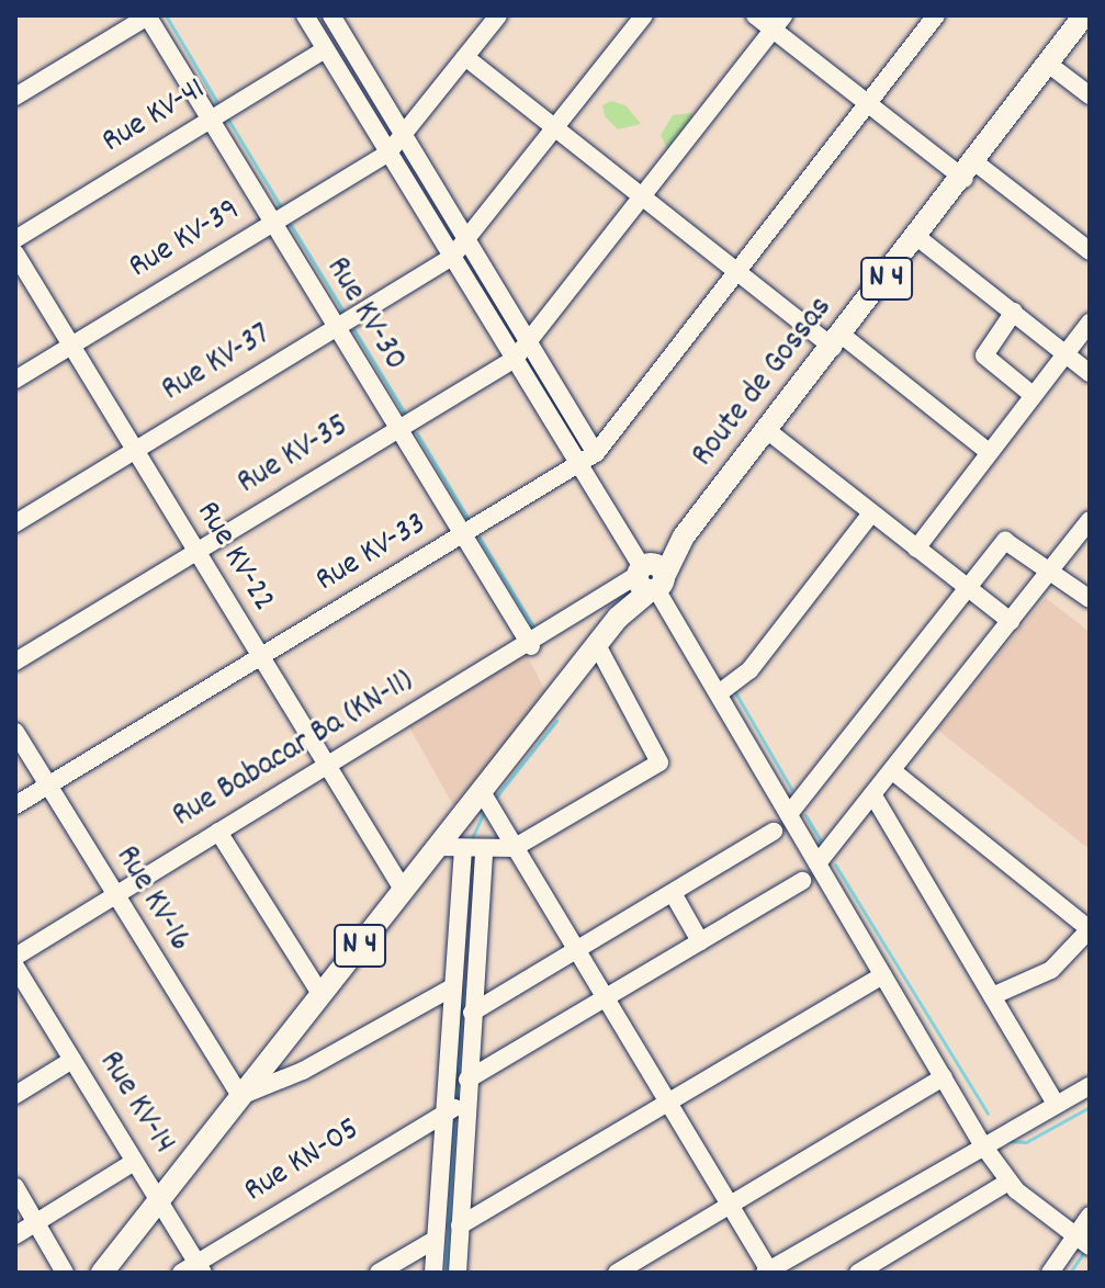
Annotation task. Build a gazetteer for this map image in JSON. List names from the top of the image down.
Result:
{
  "streets": {
    "main road": ["N 4", "Route de Gossas"],
    "street": [
      "Rue KV-41",
      "Rue KV-39",
      "Rue KV-30",
      "Rue KV-37",
      "Rue KV-35",
      "Rue KV-33",
      "Rue KV-22",
      "Rue Babacar Ba (KN-11)",
      "Rue KV-16",
      "Rue KV-14",
      "Rue KN-05"
    ]
  },
  "crossings": [
    ["Rue KV-41", "Rue KV-30"],
    ["Rue KV-39", "Rue KV-30"],
    ["Rue KV-39", "Rue KV-22"],
    ["N 4", "Route de Gossas"],
    ["N 4", "Rue KV-22"],
    ["N 4", "Rue Babacar Ba (KN-11)"],
    ["N 4", "Rue KV-16"],
    ["N 4", "Rue KV-14"],
    ["Rue KV-30", "Rue KV-37"],
    ["Rue KV-30", "Rue KV-35"],
    ["Rue KV-30", "Rue KV-33"],
    ["Rue KV-30", "Rue Babacar Ba (KN-11)"],
    ["Rue KV-37", "Rue KV-22"],
    ["Route de Gossas", "Rue Babacar Ba (KN-11)"],
    ["Rue KV-35", "Rue KV-22"],
    ["Rue KV-33", "Rue KV-22"],
    ["Rue KV-33", "Rue KV-16"],
    ["Rue KV-22", "Rue Babacar Ba (KN-11)"],
    ["Rue Babacar Ba (KN-11)", "Rue KV-16"],
    ["Rue KV-14", "Rue KN-05"]
  ]
}
